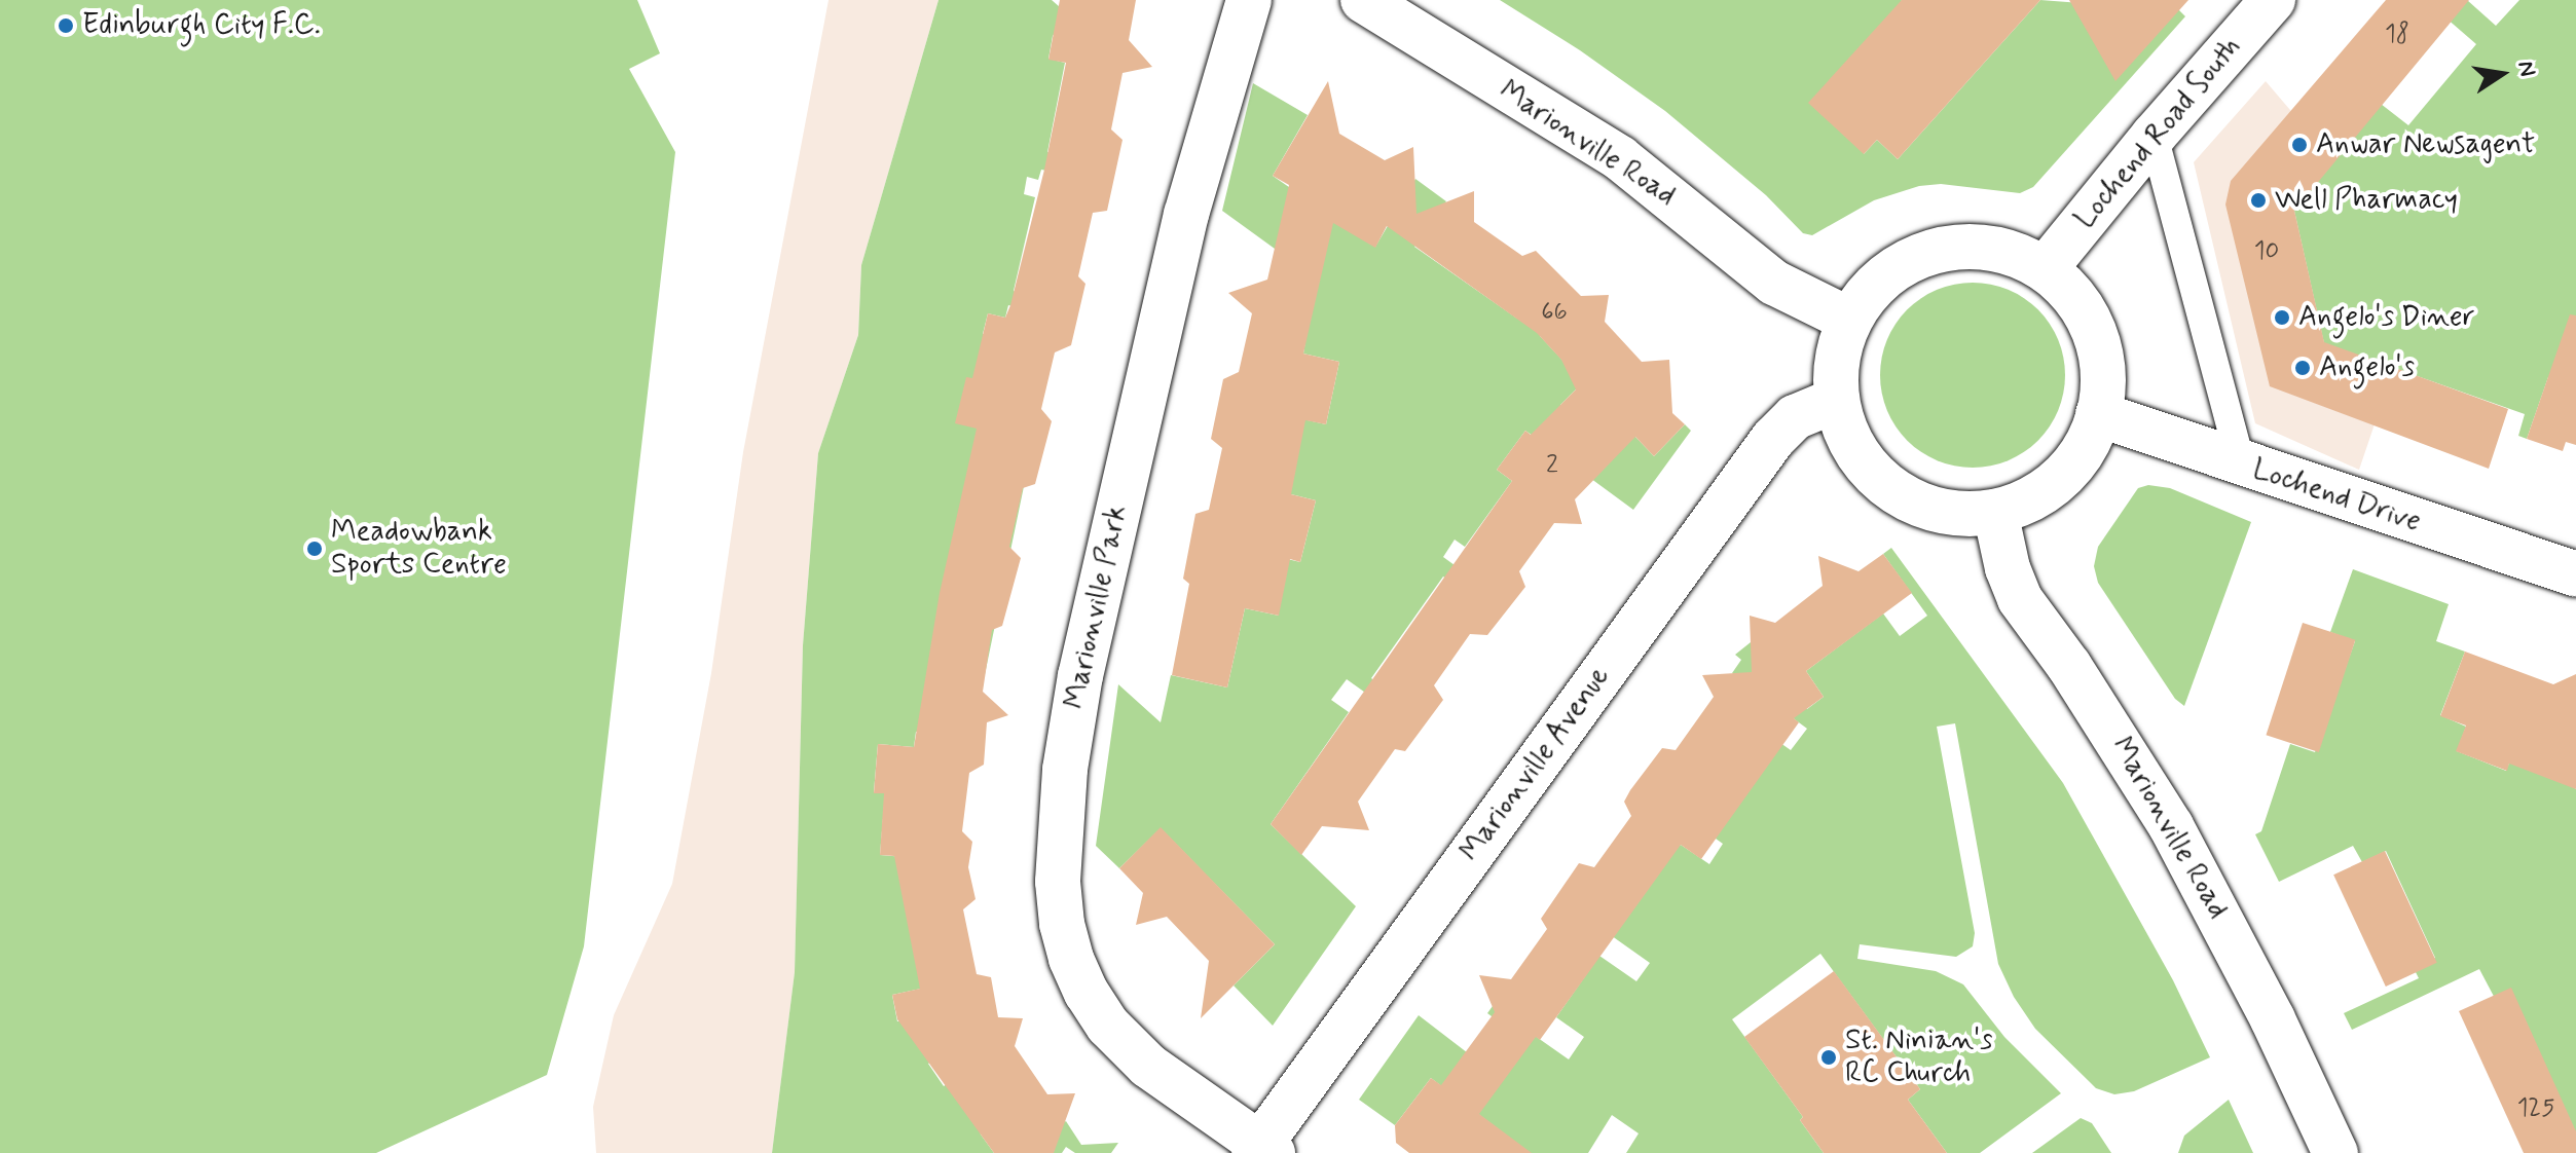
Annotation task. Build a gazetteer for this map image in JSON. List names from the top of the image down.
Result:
{
  "streets": {
    "street": [
      "Lochend Road South",
      "Marionville Road",
      "Lochend Drive",
      "Marionville Park",
      "Marionville Avenue"
    ]
  },
  "crossings": [
    ["Lochend Road South", "Marionville Road"],
    ["Lochend Road South", "Lochend Drive"],
    ["Lochend Road South", "Marionville Avenue"],
    ["Marionville Road", "Lochend Drive"],
    ["Marionville Road", "Marionville Avenue"],
    ["Lochend Drive", "Marionville Avenue"],
    ["Marionville Park", "Marionville Avenue"]
  ],
  "places": [
    "Edinburgh City F.C.",
    "Anwar Newsagent",
    "Well Pharmacy",
    "Angelo's Diner",
    "Angelo's",
    "Meadowbank Sports Centre",
    "St. Ninian's RC Church"
  ],
  "house_numbers": [
    "18",
    "10",
    "66",
    "2",
    "125"
  ],
  "north": "right"
}
